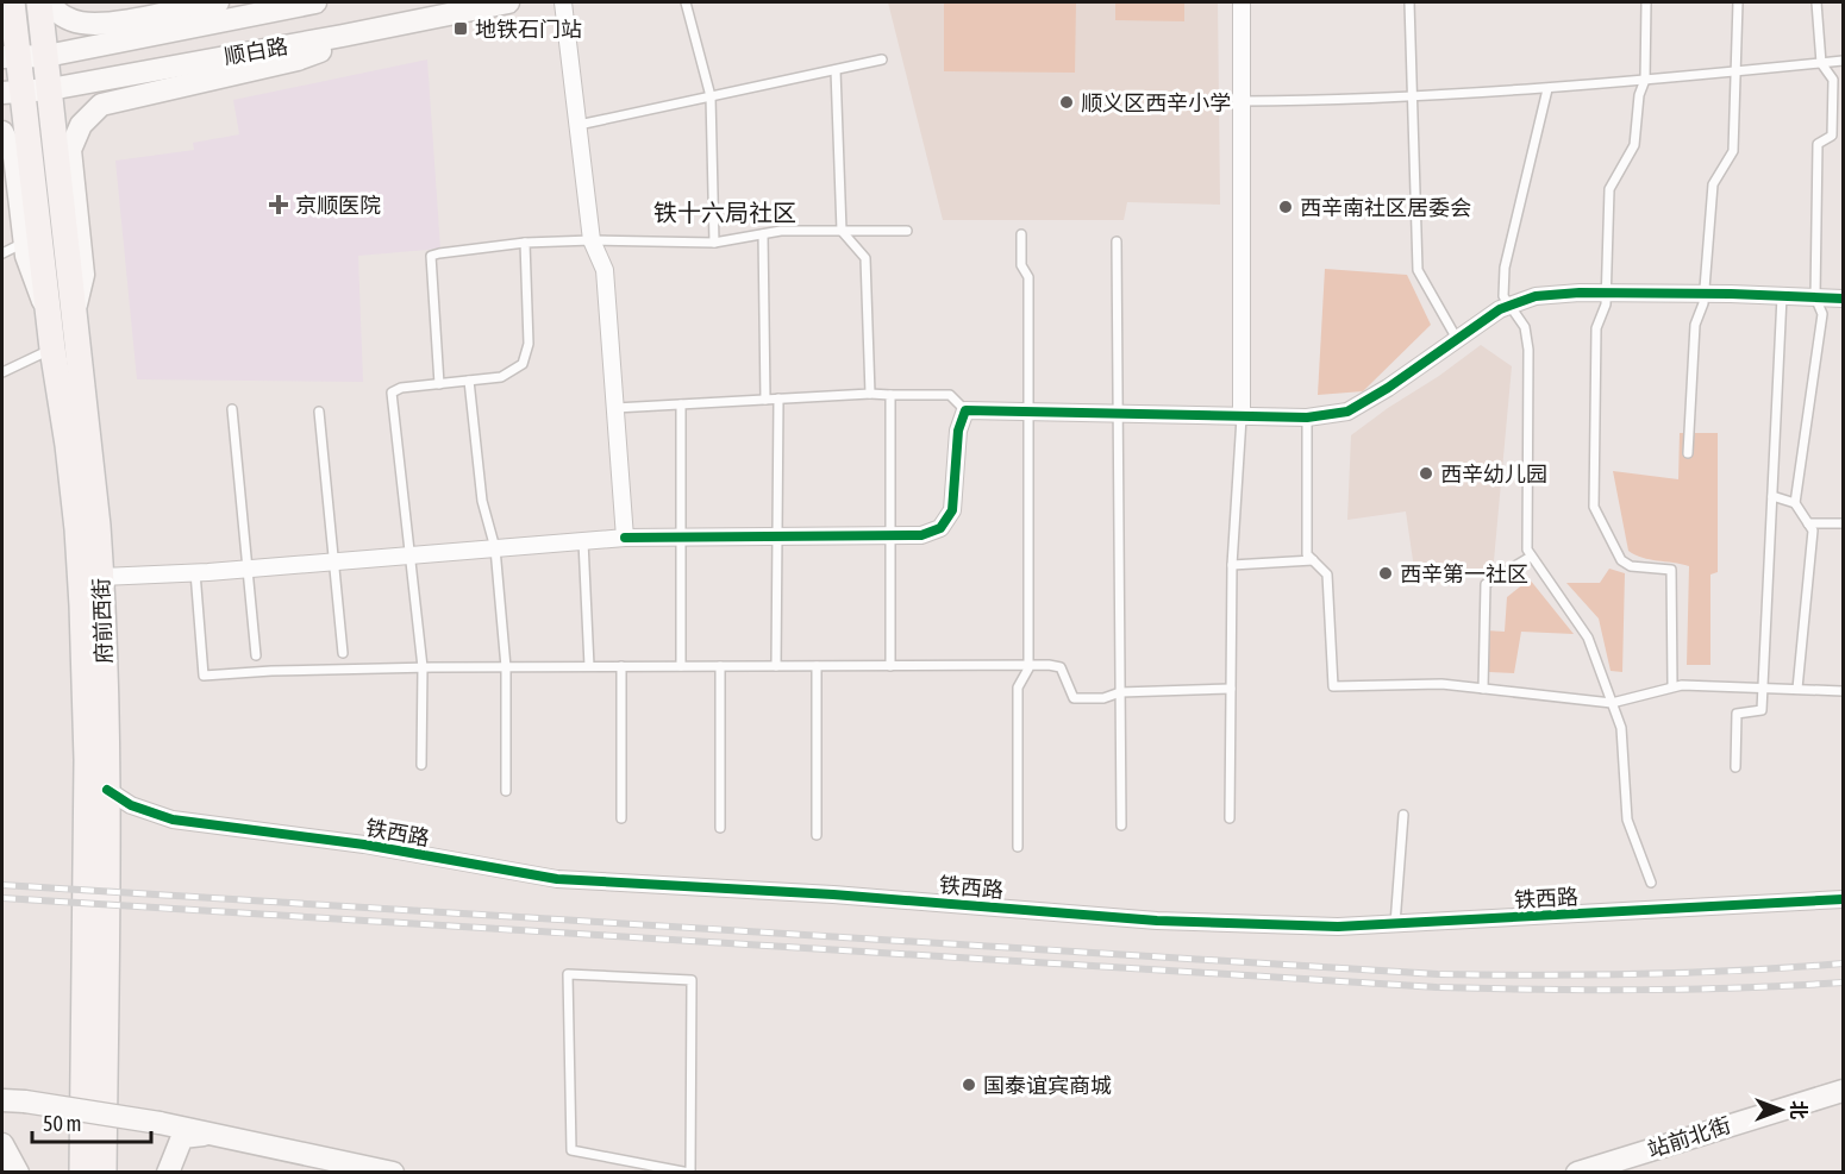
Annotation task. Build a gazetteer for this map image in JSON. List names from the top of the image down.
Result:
{
  "streets": {
    "main road": ["顺白路", "府前西街", "站前北街"],
    "street": ["铁西路"]
  },
  "crossings": [
    ["顺白路", "府前西街"],
    ["府前西街", "铁西路"]
  ],
  "districts": ["铁十六局社区"],
  "places": {
    "transit": ["地铁石门站"],
    "other": [
      "顺义区西辛小学",
      "西辛南社区居委会",
      "西辛幼儿园",
      "西辛第一社区",
      "国泰谊宾商城"
    ],
    "health": ["京顺医院"]
  },
  "scale_bar": "50 m",
  "north": "right"
}
